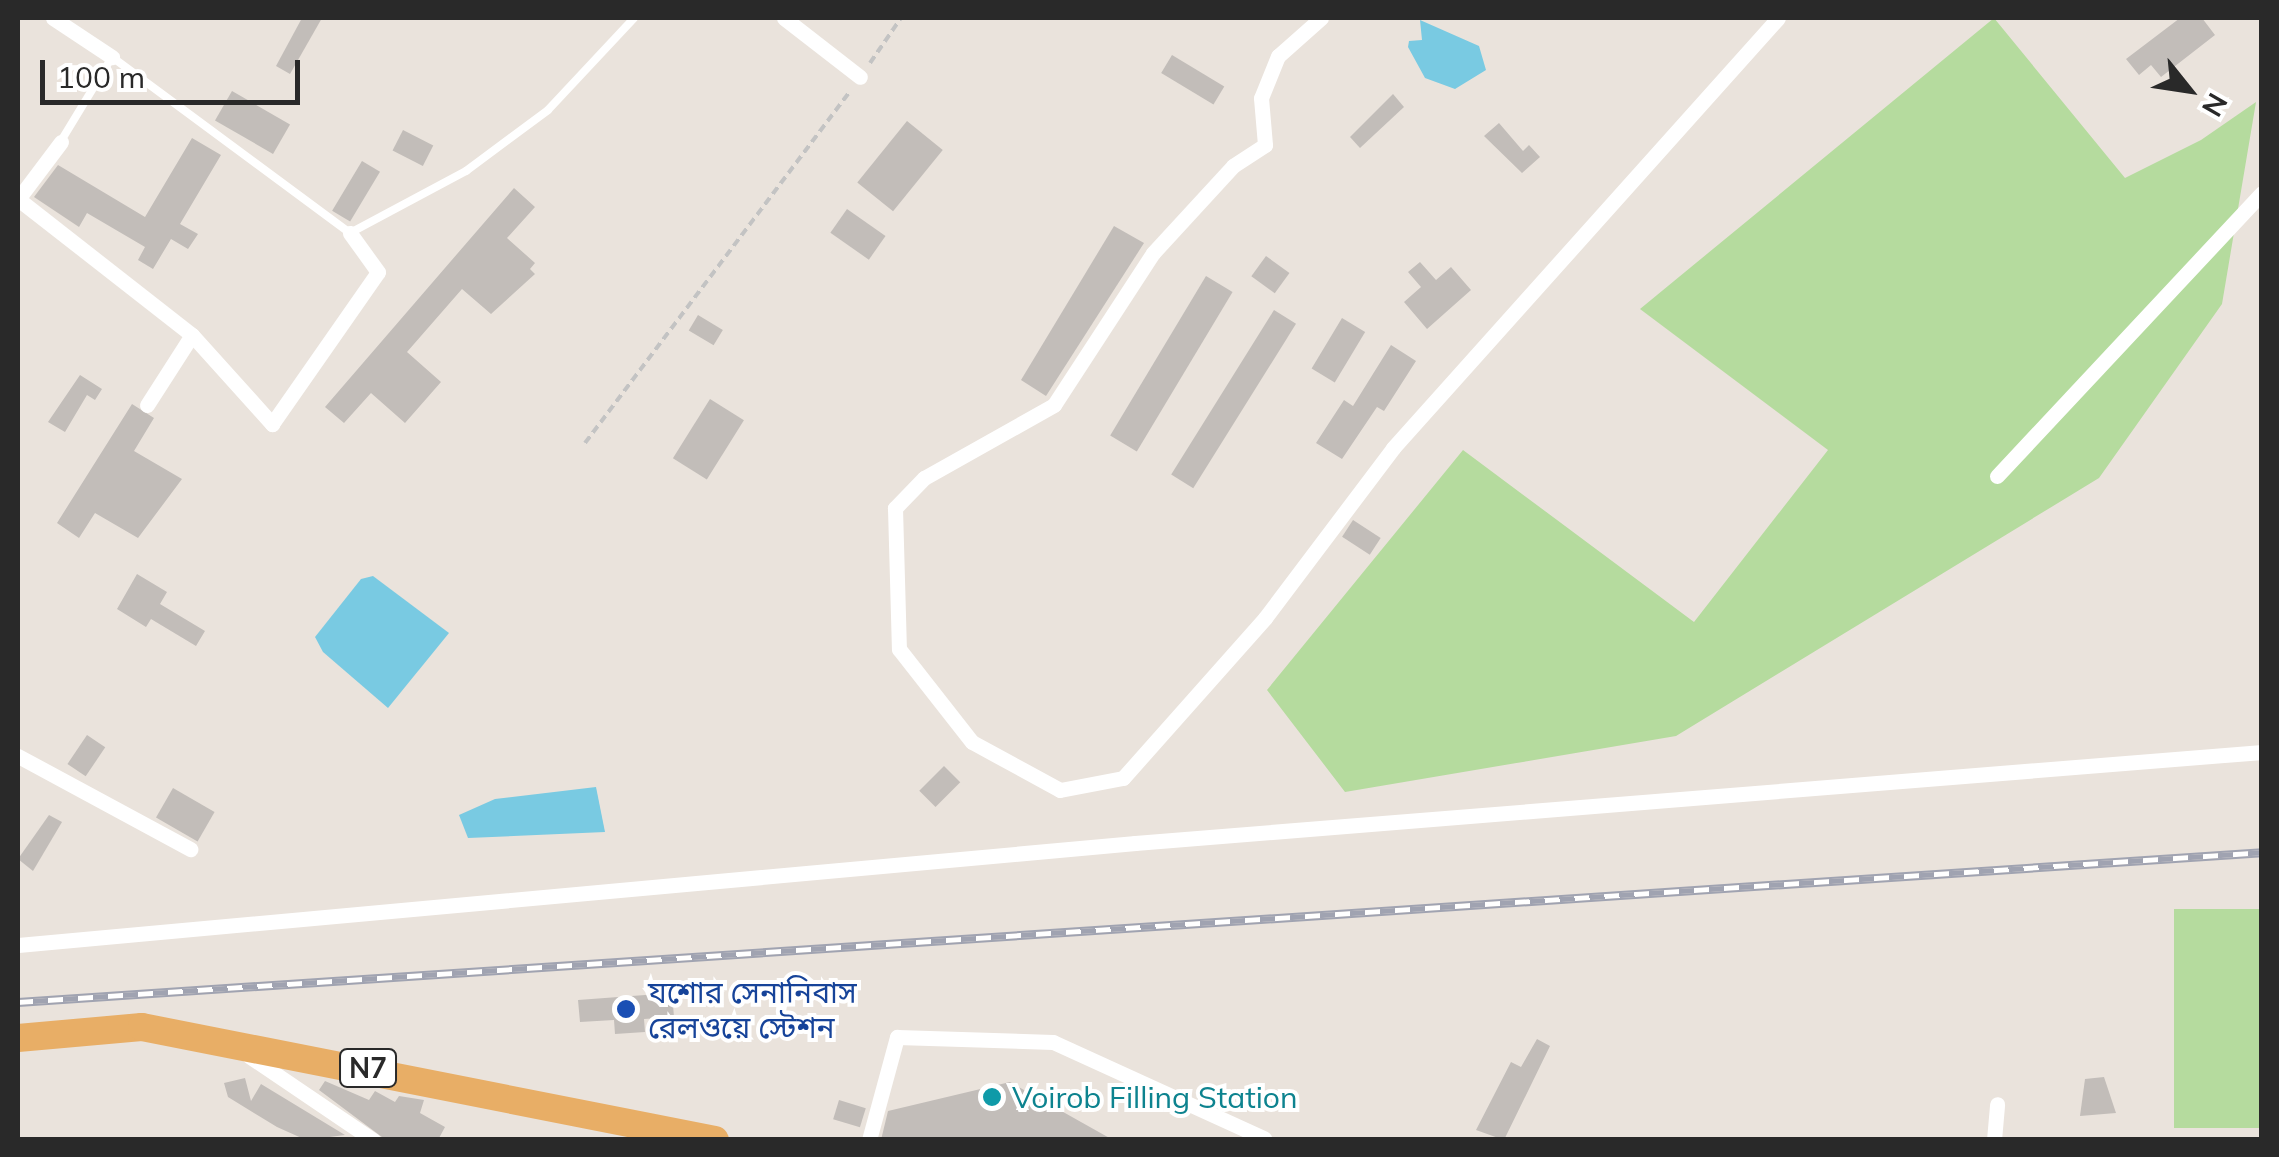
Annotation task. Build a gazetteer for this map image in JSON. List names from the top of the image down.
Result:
{
  "streets": {
    "highway": ["N7"]
  },
  "places": ["যশোর সেনানিবাস রেলওয়ে স্টেশন", "Voirob Filling Station"],
  "scale_bar": "100 m",
  "north": "bottom right"
}
